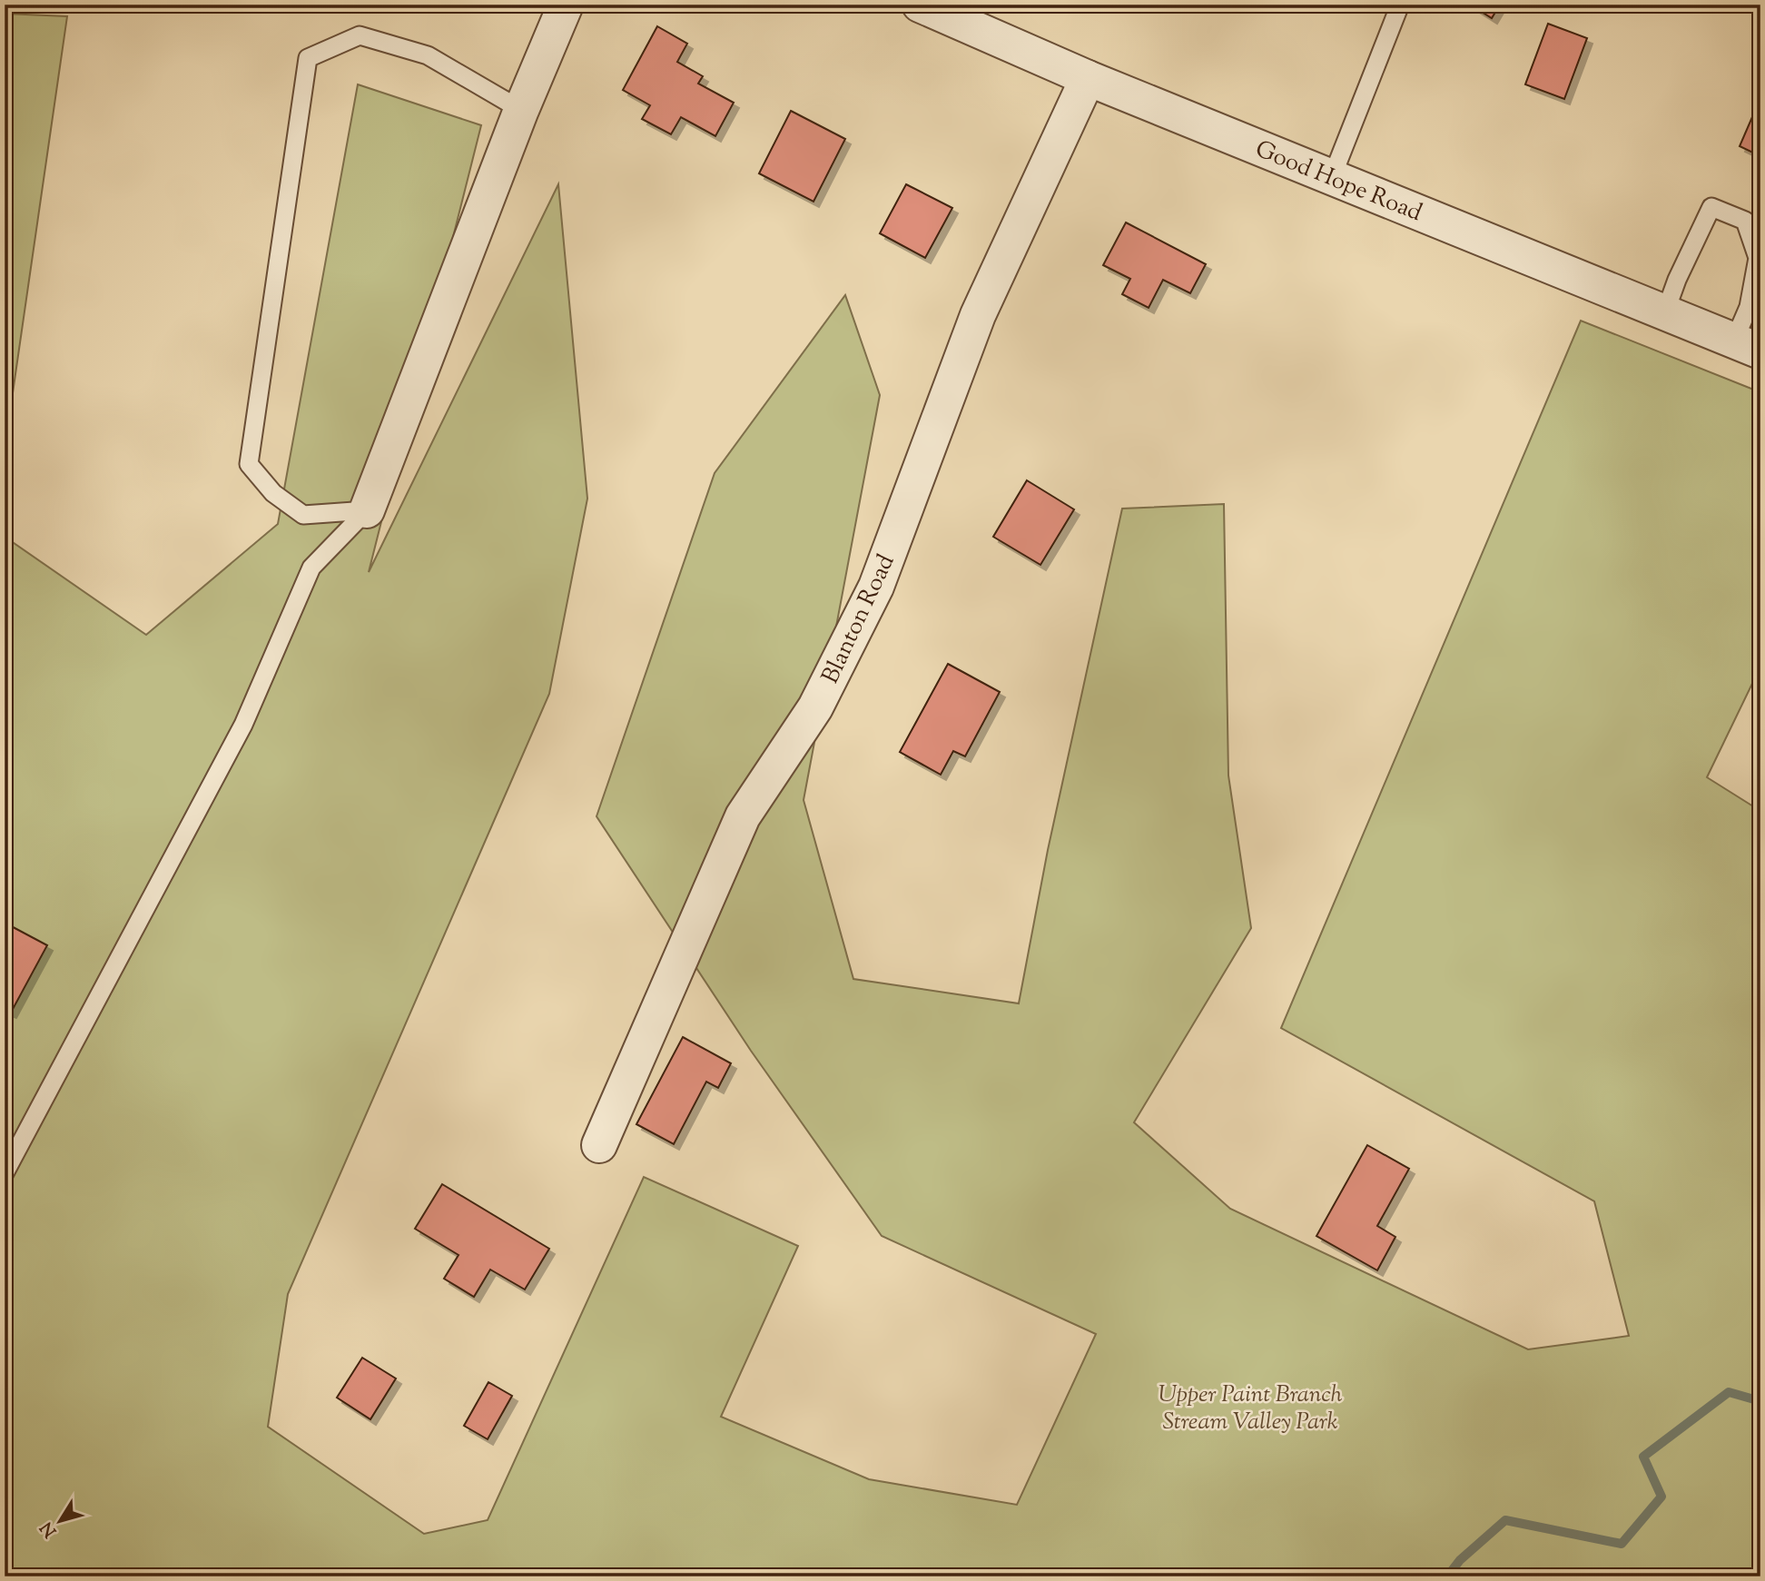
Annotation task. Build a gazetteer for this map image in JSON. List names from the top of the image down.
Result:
{
  "streets": {
    "street": ["Good Hope Road", "Blanton Road"]
  },
  "crossings": [
    ["Good Hope Road", "Blanton Road"]
  ],
  "parks": ["Upper Paint Branch Stream Valley Park"],
  "north": "bottom left"
}
